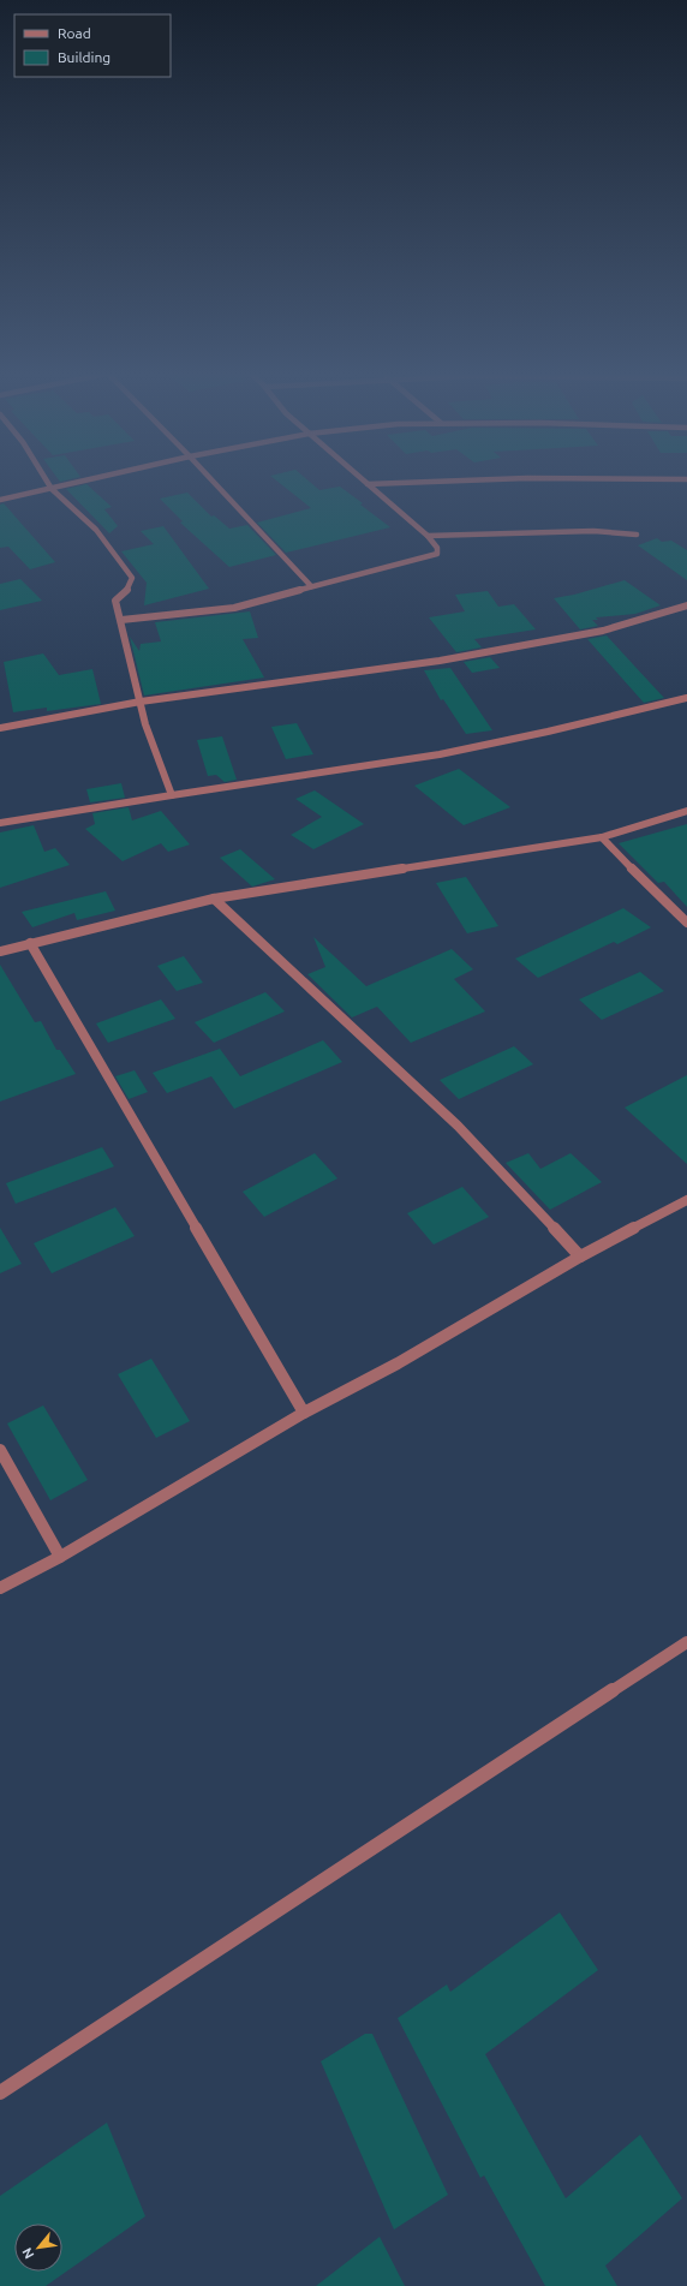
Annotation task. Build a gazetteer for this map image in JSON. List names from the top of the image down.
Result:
{
  "legend": ["Road", "Building"],
  "north": "bottom left"
}
